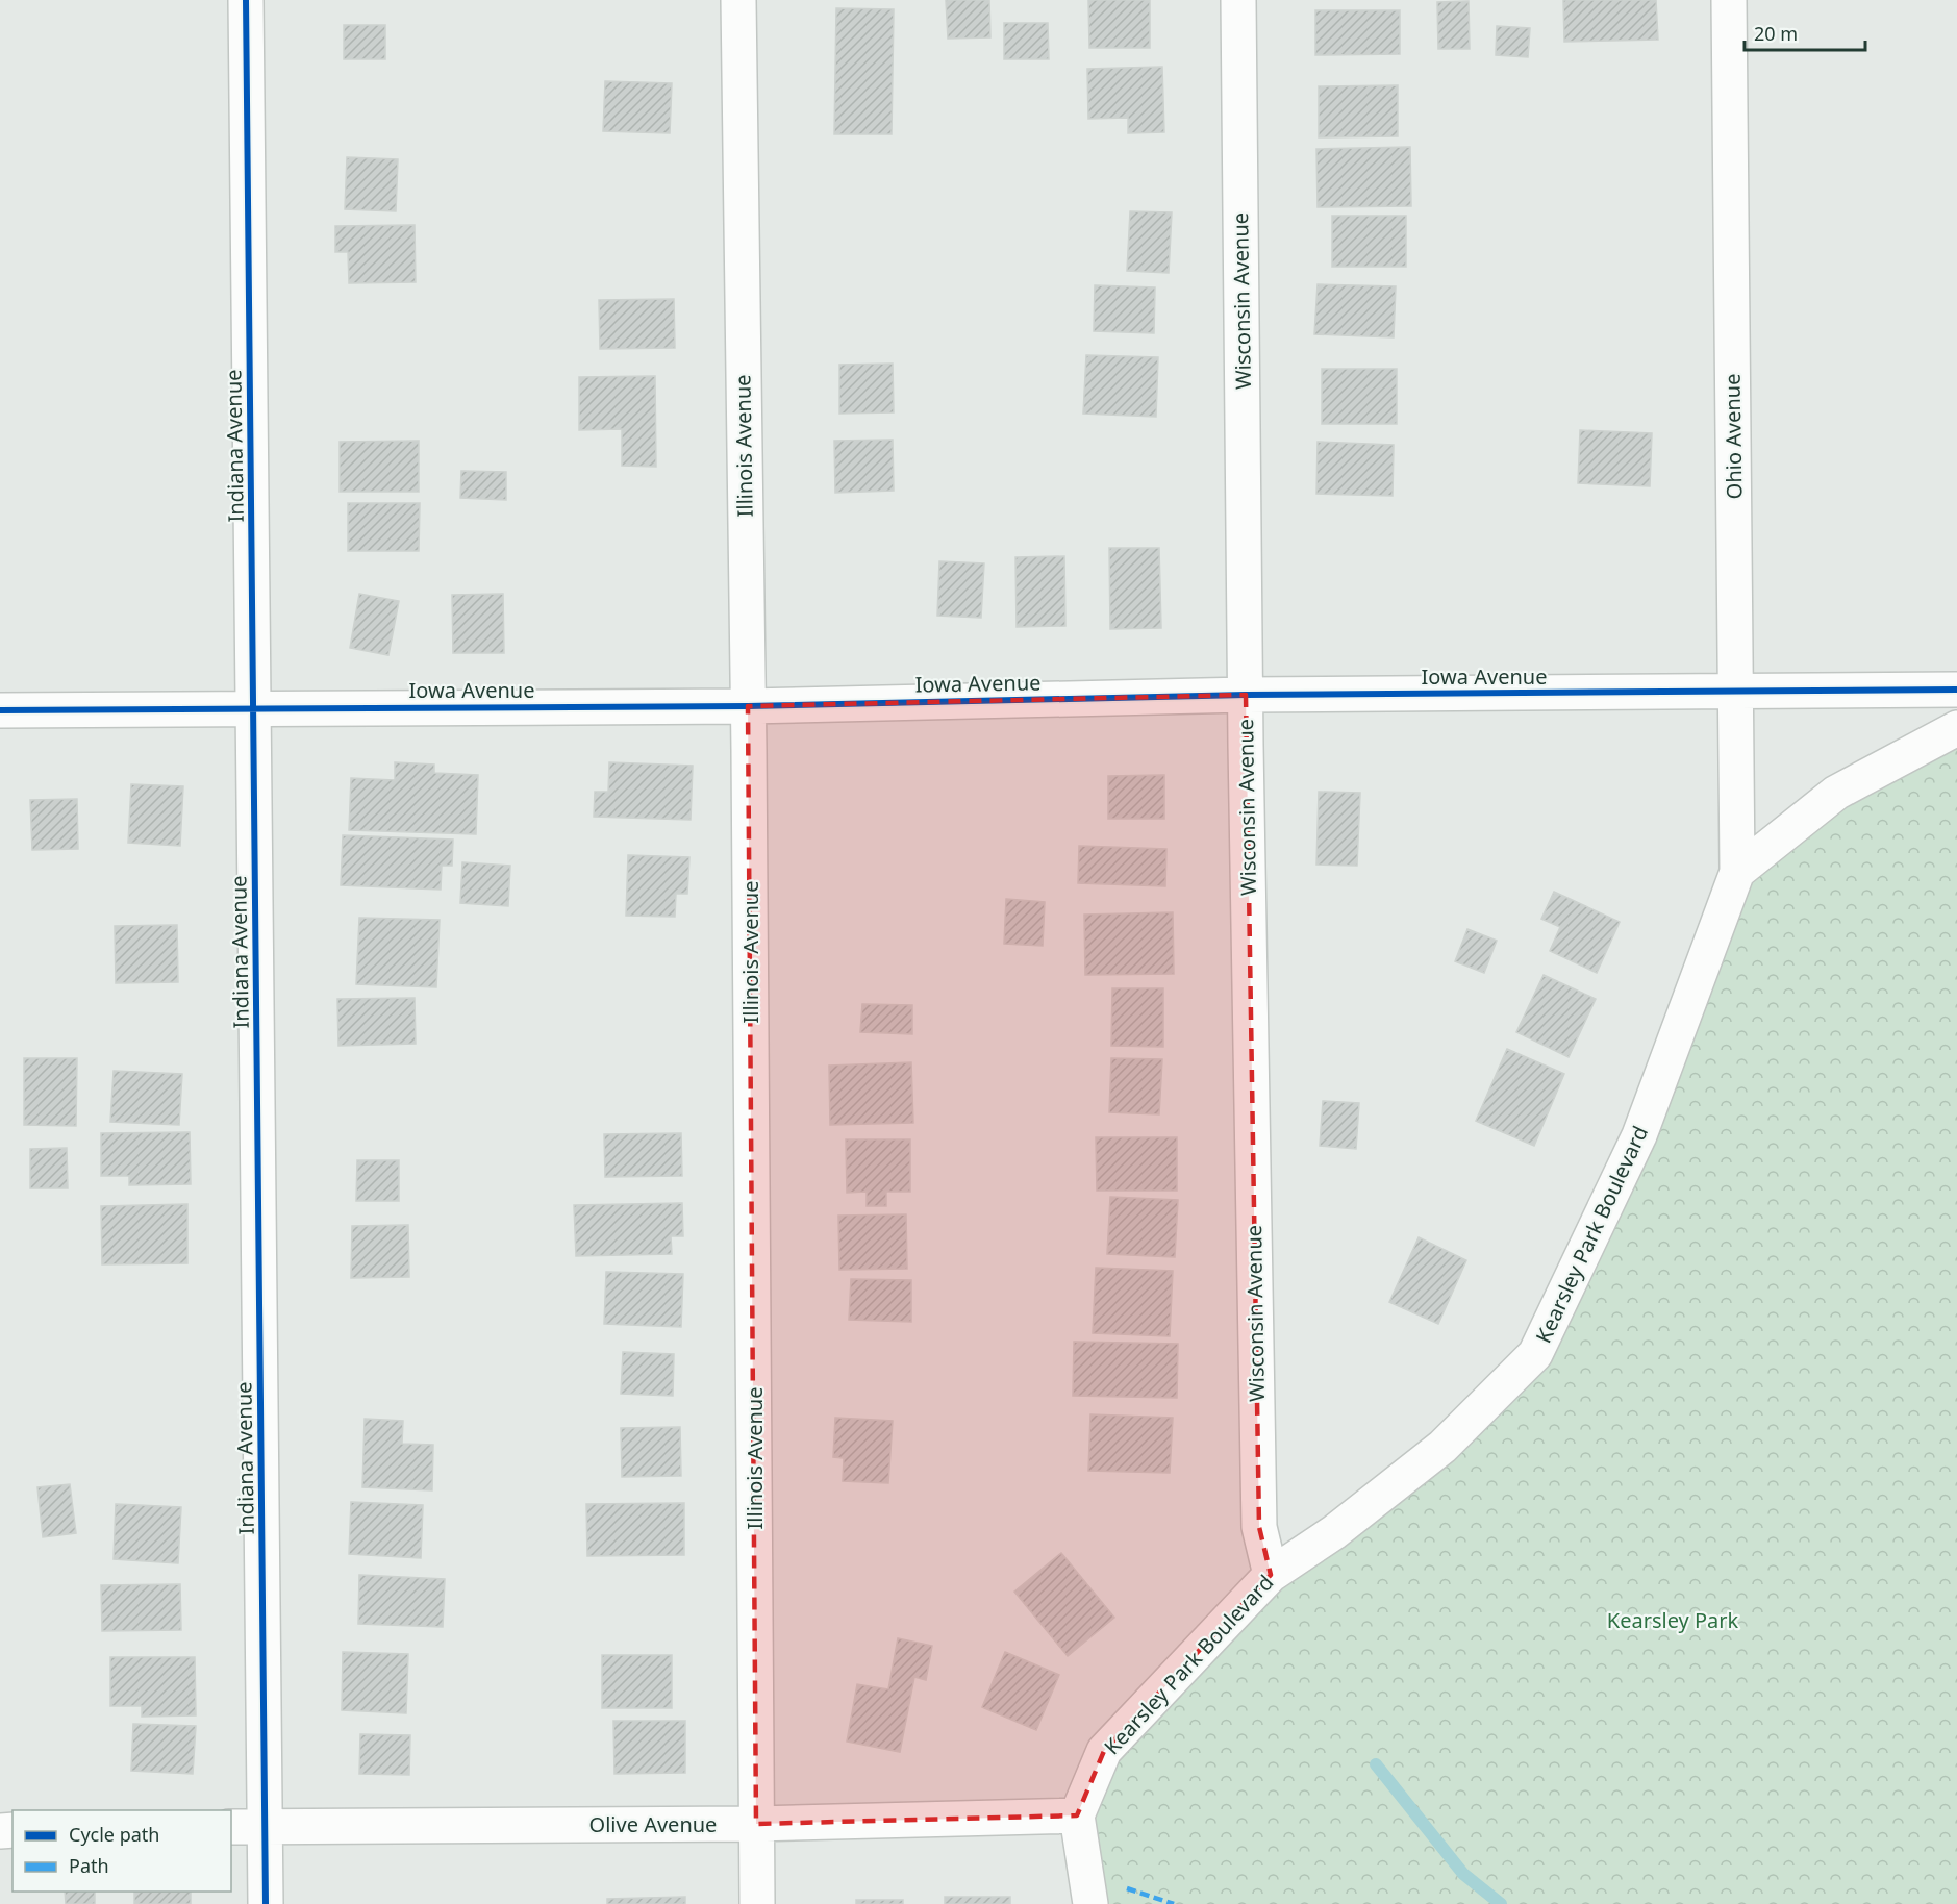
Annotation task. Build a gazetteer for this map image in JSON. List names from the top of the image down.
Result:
{
  "streets": {
    "street": [
      "Wisconsin Avenue",
      "Ohio Avenue",
      "Indiana Avenue",
      "Illinois Avenue",
      "Iowa Avenue",
      "Kearsley Park Boulevard",
      "Olive Avenue"
    ]
  },
  "crossings": [
    ["Wisconsin Avenue", "Iowa Avenue"],
    ["Wisconsin Avenue", "Kearsley Park Boulevard"],
    ["Ohio Avenue", "Iowa Avenue"],
    ["Ohio Avenue", "Kearsley Park Boulevard"],
    ["Indiana Avenue", "Iowa Avenue"],
    ["Indiana Avenue", "Olive Avenue"],
    ["Illinois Avenue", "Iowa Avenue"],
    ["Illinois Avenue", "Olive Avenue"],
    ["Kearsley Park Boulevard", "Olive Avenue"]
  ],
  "parks": ["Kearsley Park"],
  "legend": ["Cycle path", "Path"],
  "scale_bar": "20 m"
}
